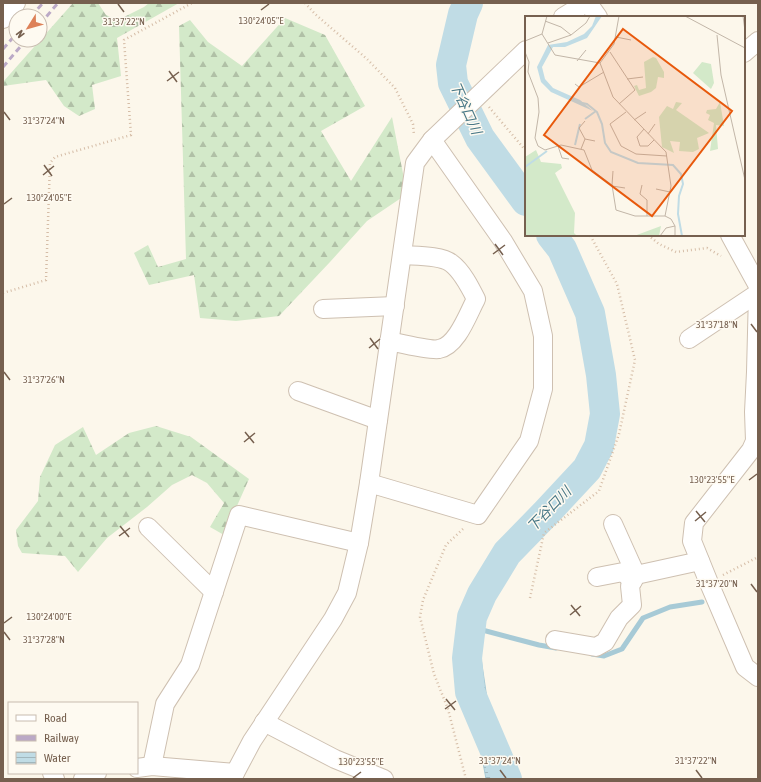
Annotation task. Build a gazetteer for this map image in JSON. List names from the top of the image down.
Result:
{
  "water": ["下谷口川"],
  "legend": ["Road", "Railway", "Water"],
  "north": "bottom left",
  "coordinates": [
    "130°24'05\"E",
    "31°37'22\"N",
    "31°37'24\"N",
    "31°37'18\"N",
    "31°37'26\"N",
    "130°23'55\"E",
    "31°37'20\"N",
    "130°24'00\"E",
    "31°37'28\"N"
  ]
}
